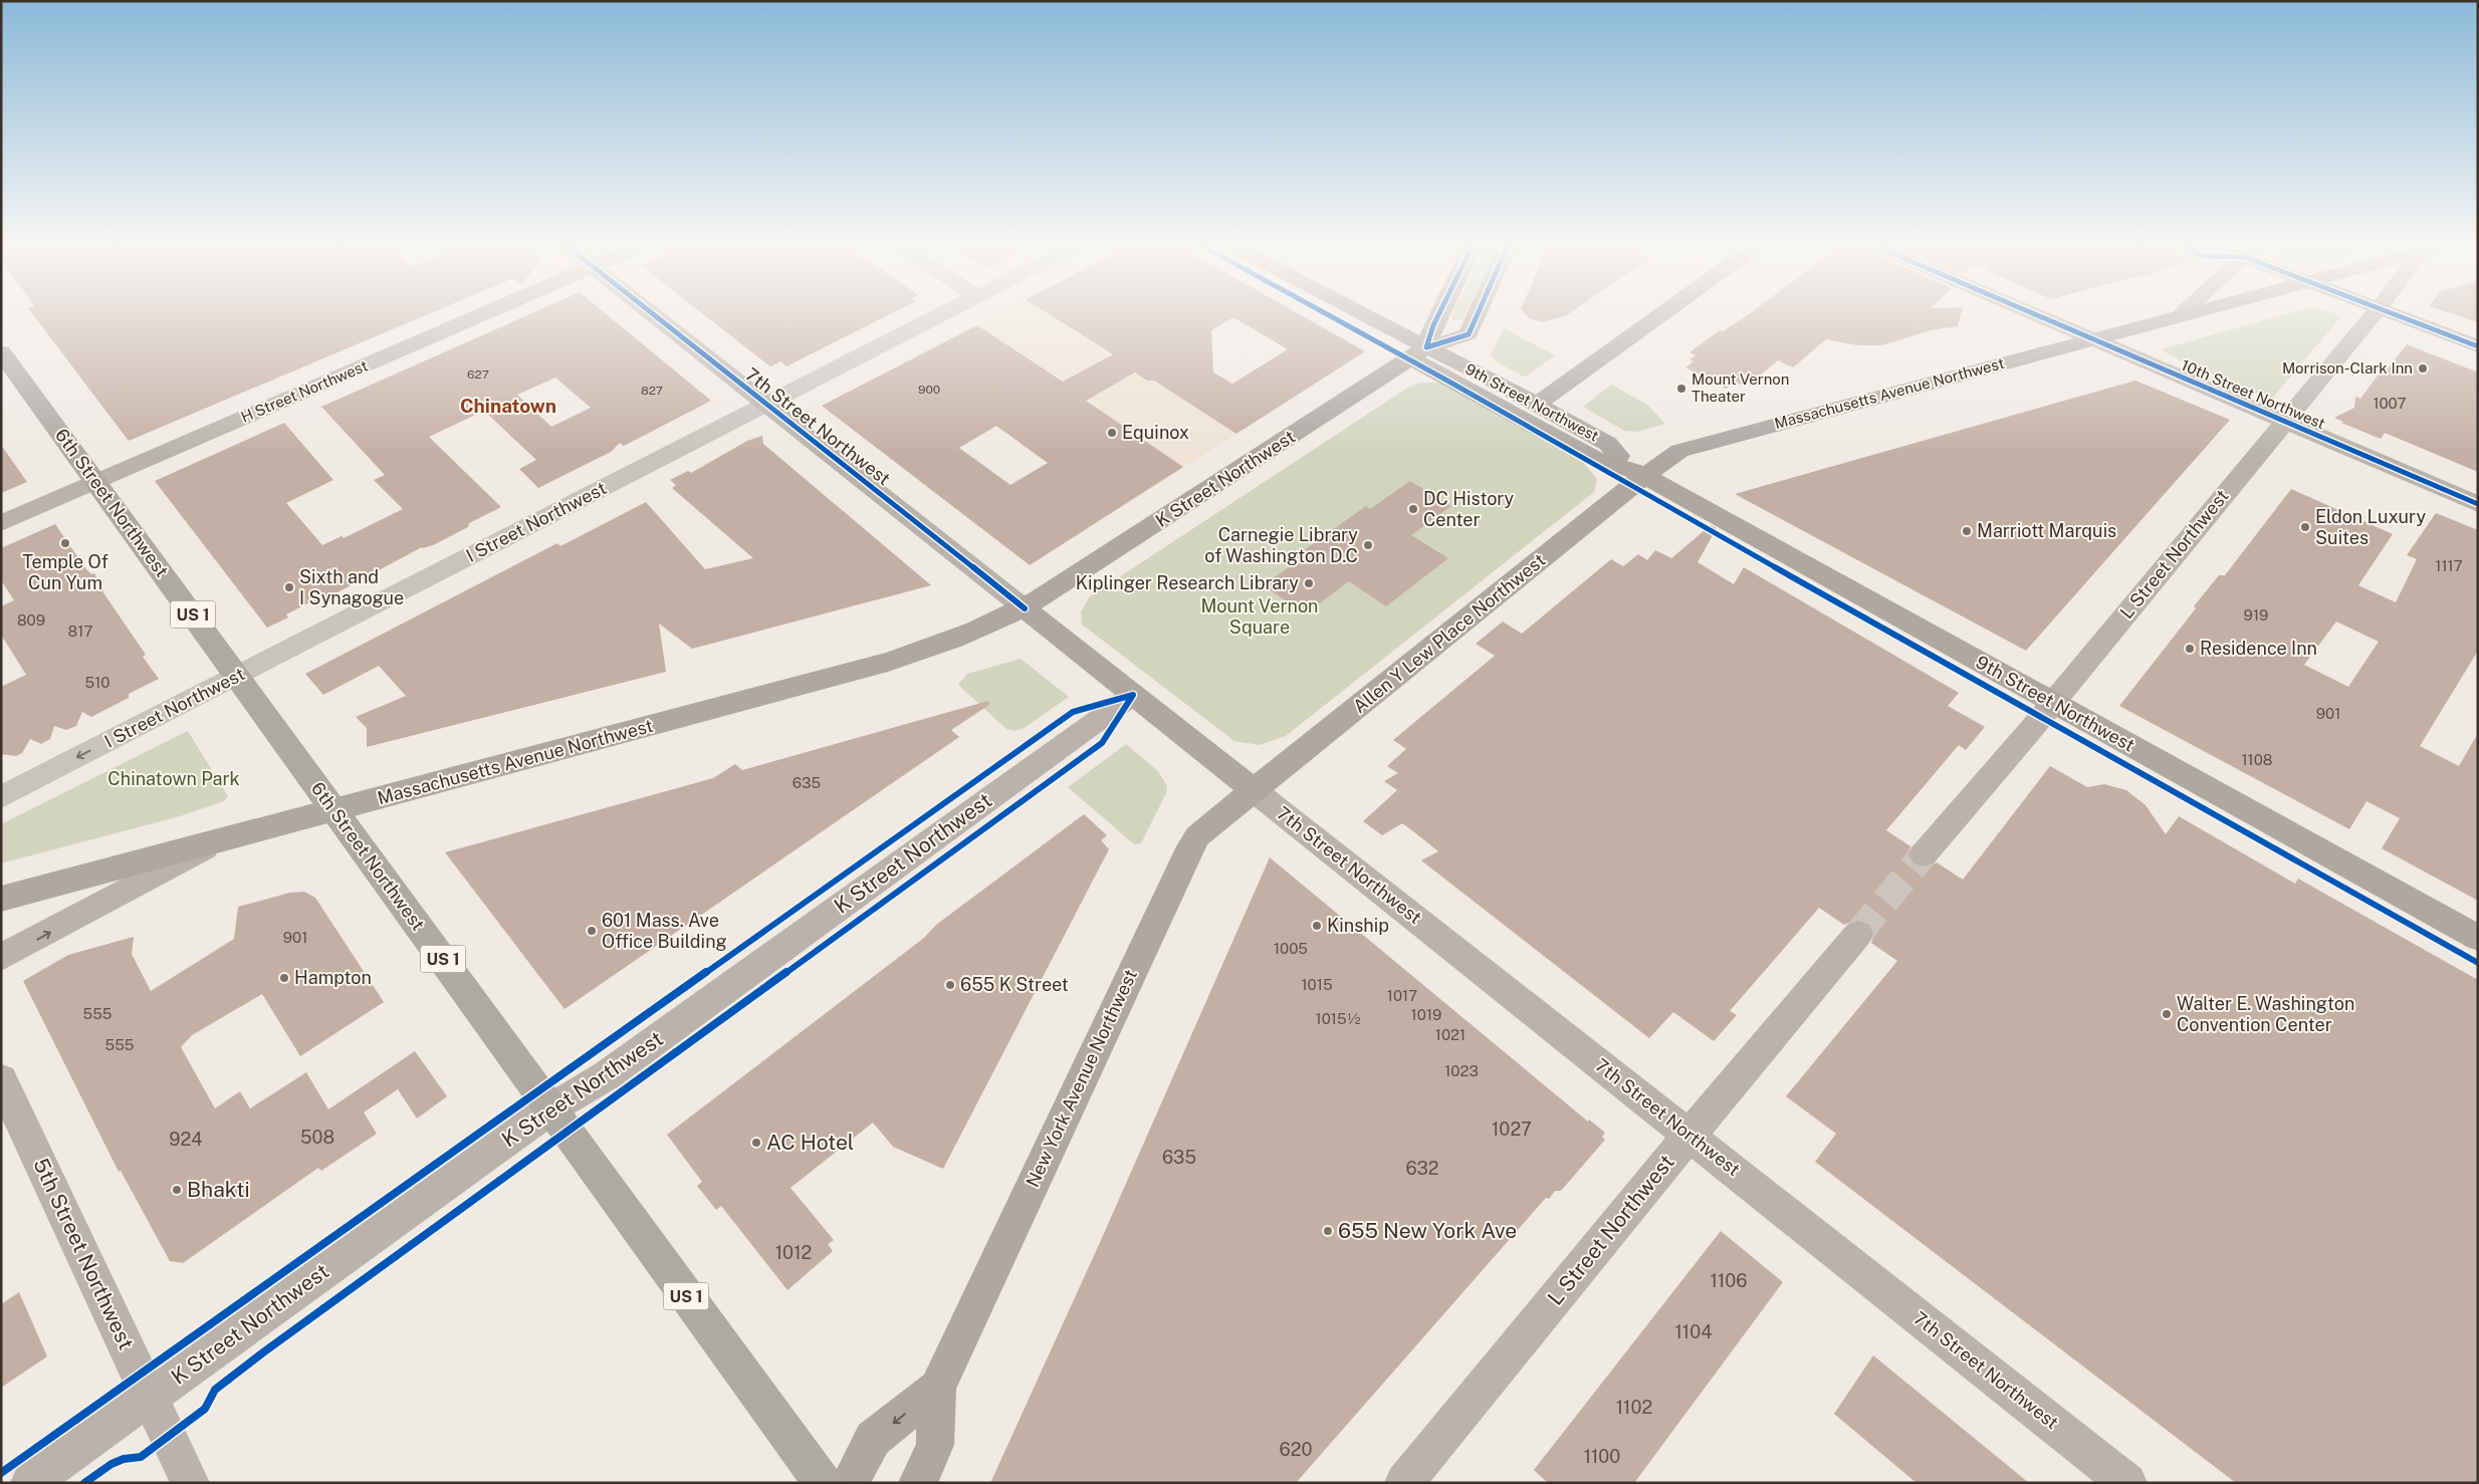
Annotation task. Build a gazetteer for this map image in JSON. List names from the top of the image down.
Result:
{
  "streets": {
    "highway": ["6th Street Northwest", "US 1"],
    "main road": [
      "H Street Northwest",
      "Massachusetts Avenue Northwest",
      "10th Street Northwest",
      "9th Street Northwest",
      "7th Street Northwest",
      "K Street Northwest",
      "L Street Northwest",
      "Allen Y Lew Place Northwest",
      "New York Avenue Northwest",
      "5th Street Northwest"
    ],
    "street": ["I Street Northwest"]
  },
  "crossings": [
    ["H Street Northwest", "6th Street Northwest"],
    ["Massachusetts Avenue Northwest", "10th Street Northwest"],
    ["Massachusetts Avenue Northwest", "9th Street Northwest"],
    ["Massachusetts Avenue Northwest", "7th Street Northwest"],
    ["Massachusetts Avenue Northwest", "K Street Northwest"],
    ["Massachusetts Avenue Northwest", "6th Street Northwest"],
    ["Massachusetts Avenue Northwest", "Allen Y Lew Place Northwest"],
    ["10th Street Northwest", "L Street Northwest"],
    ["9th Street Northwest", "K Street Northwest"],
    ["9th Street Northwest", "L Street Northwest"],
    ["9th Street Northwest", "Allen Y Lew Place Northwest"],
    ["7th Street Northwest", "K Street Northwest"],
    ["7th Street Northwest", "I Street Northwest"],
    ["7th Street Northwest", "L Street Northwest"],
    ["7th Street Northwest", "Allen Y Lew Place Northwest"],
    ["7th Street Northwest", "New York Avenue Northwest"],
    ["K Street Northwest", "6th Street Northwest"],
    ["K Street Northwest", "5th Street Northwest"],
    ["6th Street Northwest", "I Street Northwest"],
    ["Allen Y Lew Place Northwest", "New York Avenue Northwest"]
  ],
  "districts": ["Chinatown"],
  "parks": ["Mount Vernon Square", "Chinatown Park"],
  "places": [
    "Morrison-Clark Inn",
    "Mount Vernon Theater",
    "Equinox",
    "DC History Center",
    "Eldon Luxury Suites",
    "Marriott Marquis",
    "Temple Of Cun Yum",
    "Carnegie Library of Washington D.C",
    "Kiplinger Research Library",
    "Sixth and I Synagogue",
    "Residence Inn",
    "Kinship",
    "601 Mass. Ave Office Building",
    "Hampton",
    "655 K Street",
    "Walter E. Washington Convention Center",
    "AC Hotel",
    "Bhakti",
    "655 New York Ave"
  ],
  "house_numbers": [
    "627",
    "900",
    "827",
    "1007",
    "1117",
    "919",
    "809",
    "817",
    "510",
    "901",
    "1108",
    "635",
    "901",
    "1005",
    "1015",
    "1017",
    "555",
    "1019",
    "1015½",
    "1021",
    "555",
    "1023",
    "1027",
    "508",
    "924",
    "635",
    "632",
    "1012",
    "1106",
    "1104",
    "1102",
    "620",
    "1100"
  ]
}
